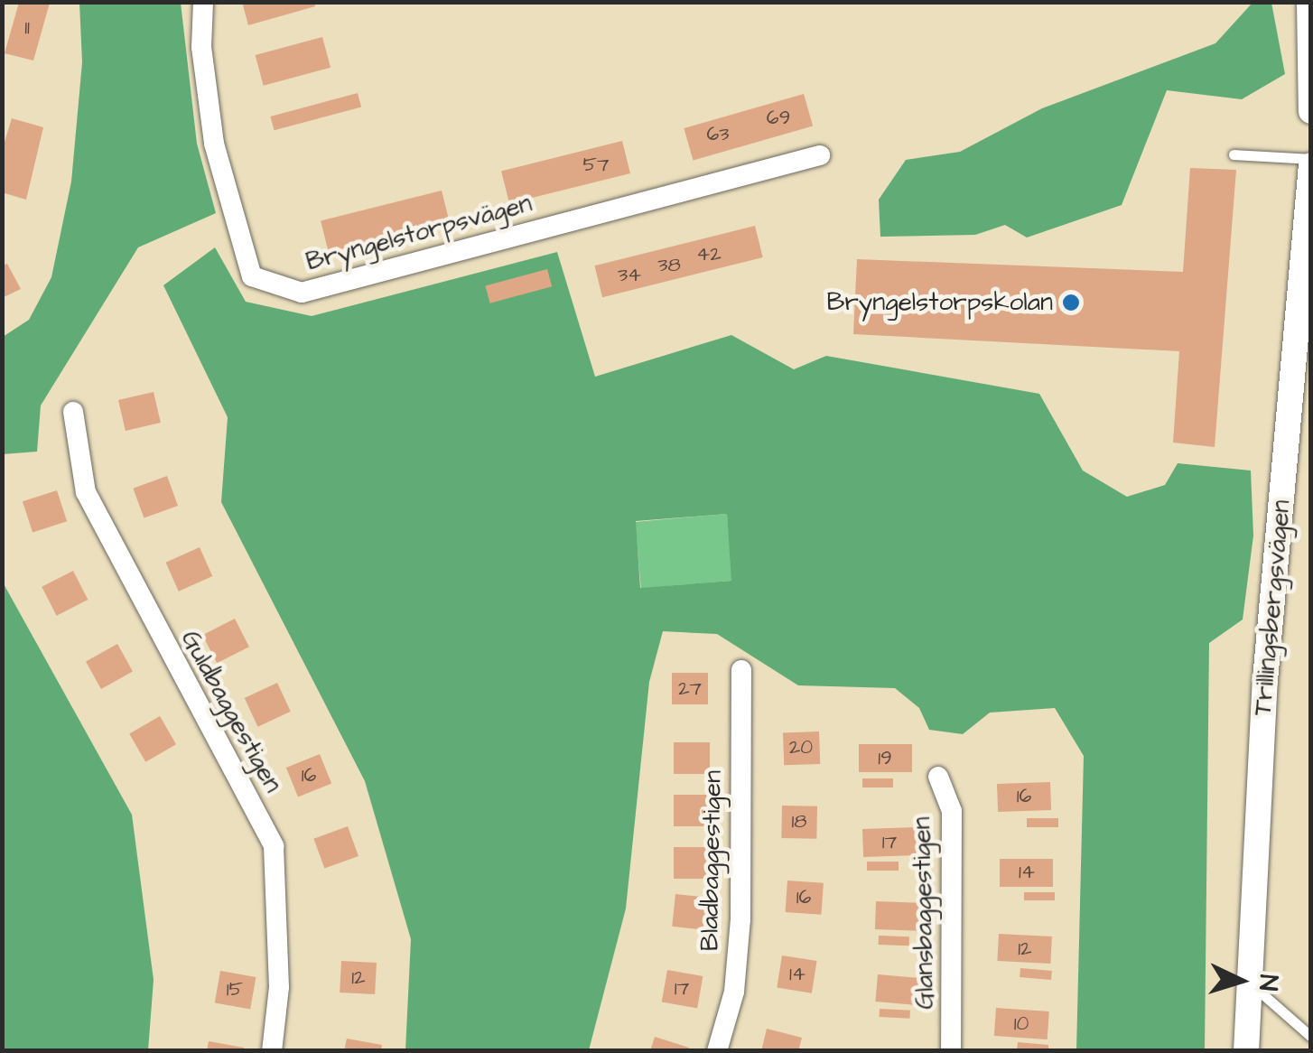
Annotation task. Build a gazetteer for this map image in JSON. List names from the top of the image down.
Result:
{
  "streets": {
    "street": [
      "Bryngelstorpsvägen",
      "Trillingsbergsvägen",
      "Guldbaggestigen",
      "Bladbaggestigen",
      "Glansbaggestigen"
    ]
  },
  "places": ["Bryngelstorpskolan"],
  "house_numbers": [
    "11",
    "69",
    "63",
    "57",
    "42",
    "38",
    "34",
    "27",
    "20",
    "19",
    "16",
    "16",
    "18",
    "17",
    "14",
    "16",
    "12",
    "14",
    "12",
    "17",
    "15",
    "10"
  ],
  "north": "right"
}
